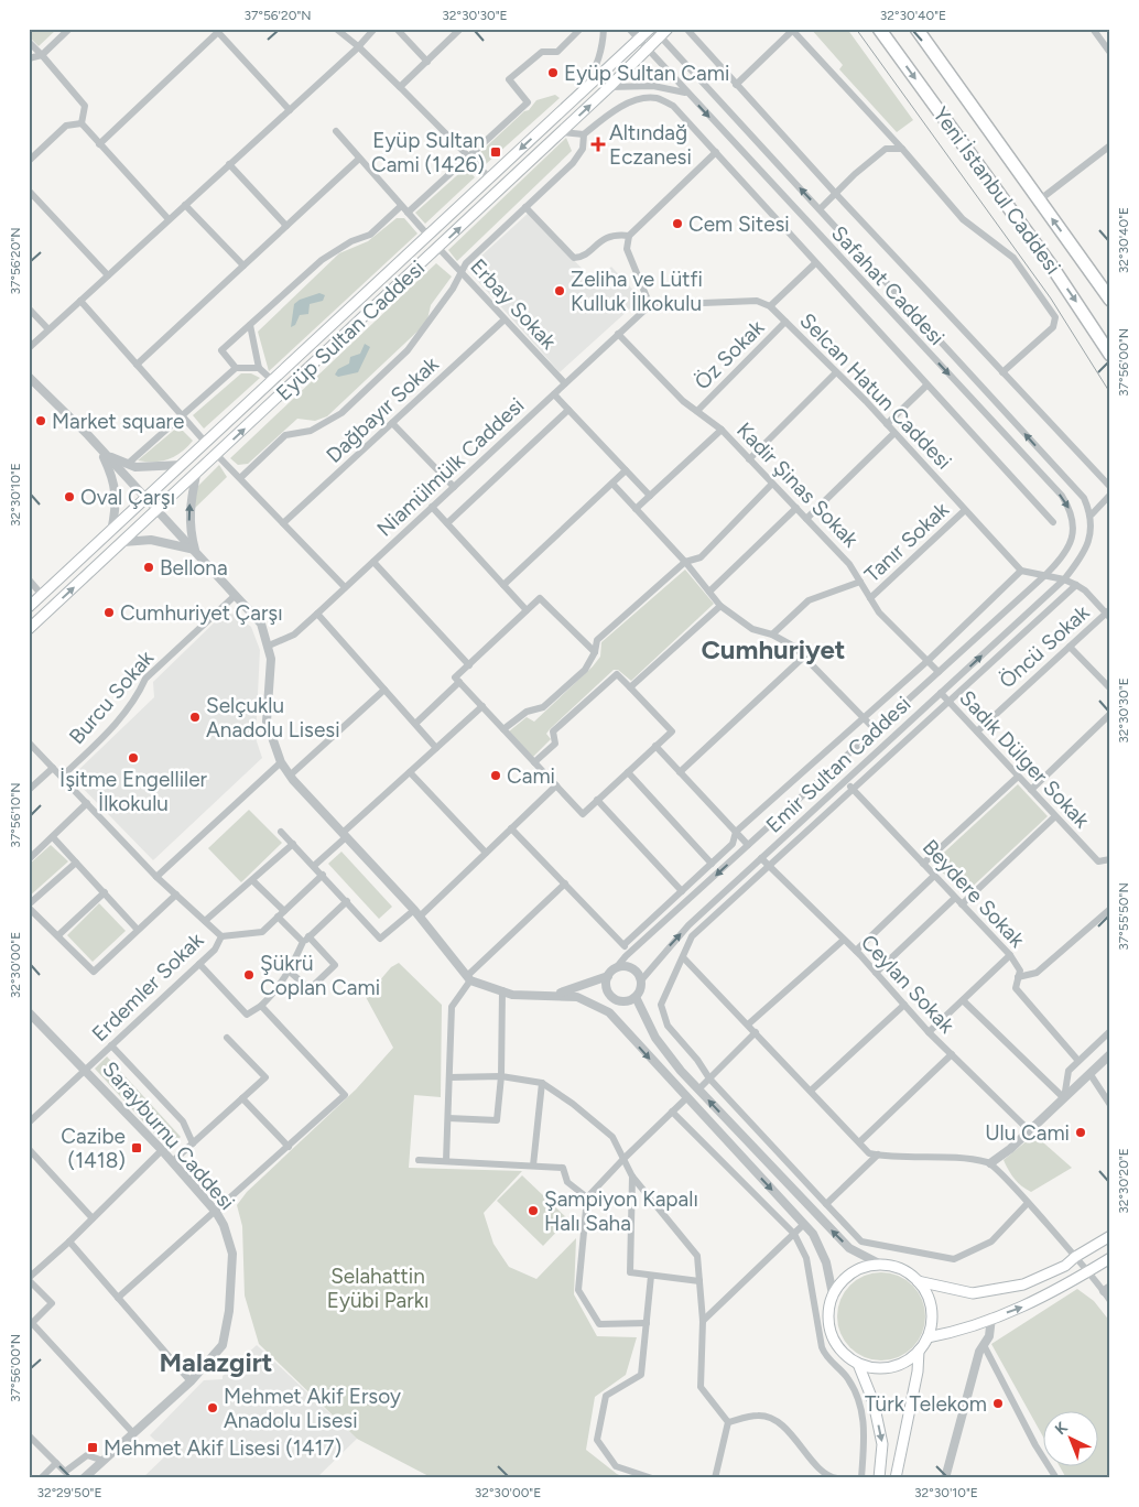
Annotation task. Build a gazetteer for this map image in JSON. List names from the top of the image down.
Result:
{
  "streets": {
    "highway": ["Yeni İstanbul Caddesi"],
    "main road": ["Eyüp Sultan Caddesi"],
    "street": [
      "Safahat Caddesi",
      "Erbay Sokak",
      "Öz Sokak",
      "Selcan Hatun Caddesi",
      "Dağbayır Sokak",
      "Niamülmülk Caddesi",
      "Kadir Şinas Sokak",
      "Tanır Sokak",
      "Öncü Sokak",
      "Burcu Sokak",
      "Sadık Dülger Sokak",
      "Emir Sultan Caddesi",
      "Beydere Sokak",
      "Ceylan Sokak",
      "Erdemler Sokak",
      "Sarayburnu Caddesi"
    ]
  },
  "crossings": [
    ["Safahat Caddesi", "Eyüp Sultan Caddesi"],
    ["Safahat Caddesi", "Emir Sultan Caddesi"],
    ["Erbay Sokak", "Eyüp Sultan Caddesi"],
    ["Erbay Sokak", "Dağbayır Sokak"],
    ["Erbay Sokak", "Niamülmülk Caddesi"],
    ["Öz Sokak", "Selcan Hatun Caddesi"],
    ["Öz Sokak", "Kadir Şinas Sokak"],
    ["Selcan Hatun Caddesi", "Niamülmülk Caddesi"],
    ["Selcan Hatun Caddesi", "Tanır Sokak"],
    ["Niamülmülk Caddesi", "Kadir Şinas Sokak"],
    ["Kadir Şinas Sokak", "Tanır Sokak"],
    ["Kadir Şinas Sokak", "Emir Sultan Caddesi"],
    ["Öncü Sokak", "Sadık Dülger Sokak"],
    ["Burcu Sokak", "Erdemler Sokak"],
    ["Sadık Dülger Sokak", "Emir Sultan Caddesi"],
    ["Emir Sultan Caddesi", "Beydere Sokak"],
    ["Emir Sultan Caddesi", "Ceylan Sokak"],
    ["Erdemler Sokak", "Sarayburnu Caddesi"]
  ],
  "districts": ["Cumhuriyet", "Malazgirt"],
  "parks": ["Selahattin Eyübi Parkı"],
  "places": {
    "other": [
      "Eyüp Sultan Cami",
      "Cem Sitesi",
      "Zeliha ve Lütfi Kulluk İlkokulu",
      "Market square",
      "Oval Çarşı",
      "Bellona",
      "Cumhuriyet Çarşı",
      "Selçuklu Anadolu Lisesi",
      "İşitme Engelliler İlkokulu",
      "Cami",
      "Şükrü Coplan Cami",
      "Ulu Cami",
      "Şampiyon Kapalı Halı Saha",
      "Türk Telekom",
      "Mehmet Akif Ersoy Anadolu Lisesi"
    ],
    "health": ["Altındağ Eczanesi"],
    "transit": ["Eyüp Sultan Cami (1426)", "Cazibe (1418)", "Mehmet Akif Lisesi (1417)"]
  },
  "north": "top left",
  "coordinates": [
    "37°56'20\"N",
    "32°30'30\"E",
    "32°30'40\"E",
    "37°56'00\"N",
    "32°30'10\"E",
    "37°56'10\"N",
    "37°55'50\"N",
    "32°30'00\"E",
    "32°30'20\"E",
    "32°29'50\"E"
  ]
}
